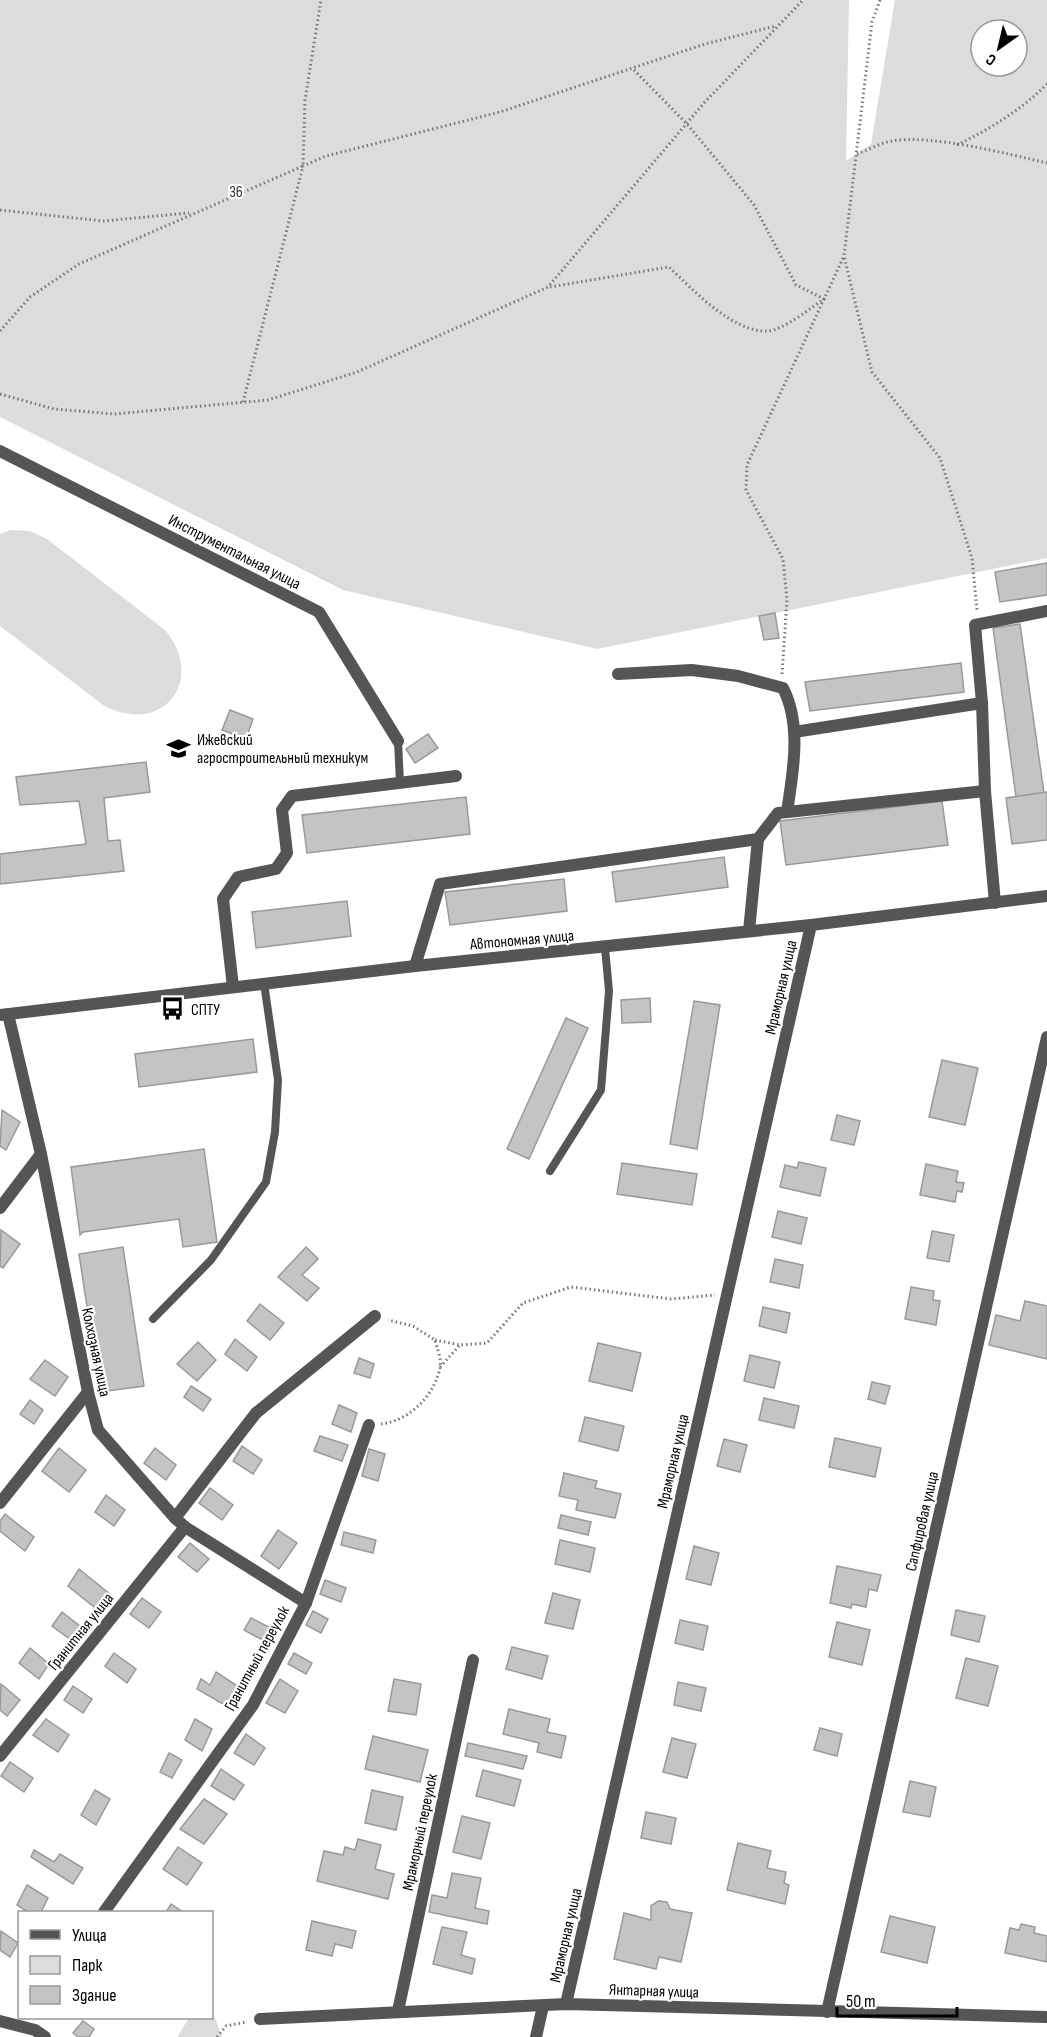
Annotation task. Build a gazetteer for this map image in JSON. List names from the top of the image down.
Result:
{
  "streets": {
    "street": [
      "Инструментальная улица",
      "Автономная улица",
      "Мраморная улица",
      "Колхозная улица",
      "Сапфировая улица",
      "Гранитная улица",
      "Гранитный переулок",
      "Мраморный переулок",
      "Янтарная улица"
    ]
  },
  "crossings": [
    ["Автономная улица", "Мраморная улица"],
    ["Автономная улица", "Колхозная улица"],
    ["Мраморная улица", "Янтарная улица"],
    ["Колхозная улица", "Гранитная улица"],
    ["Колхозная улица", "Гранитный переулок"],
    ["Сапфировая улица", "Янтарная улица"],
    ["Мраморный переулок", "Янтарная улица"]
  ],
  "parks": ["36"],
  "places": {
    "school or university": ["Ижевский агростроительный техникум"],
    "bus stop": ["СПТУ"]
  },
  "legend": ["Улица", "Парк", "Здание"],
  "scale_bar": "50 m",
  "north": "bottom left"
}
